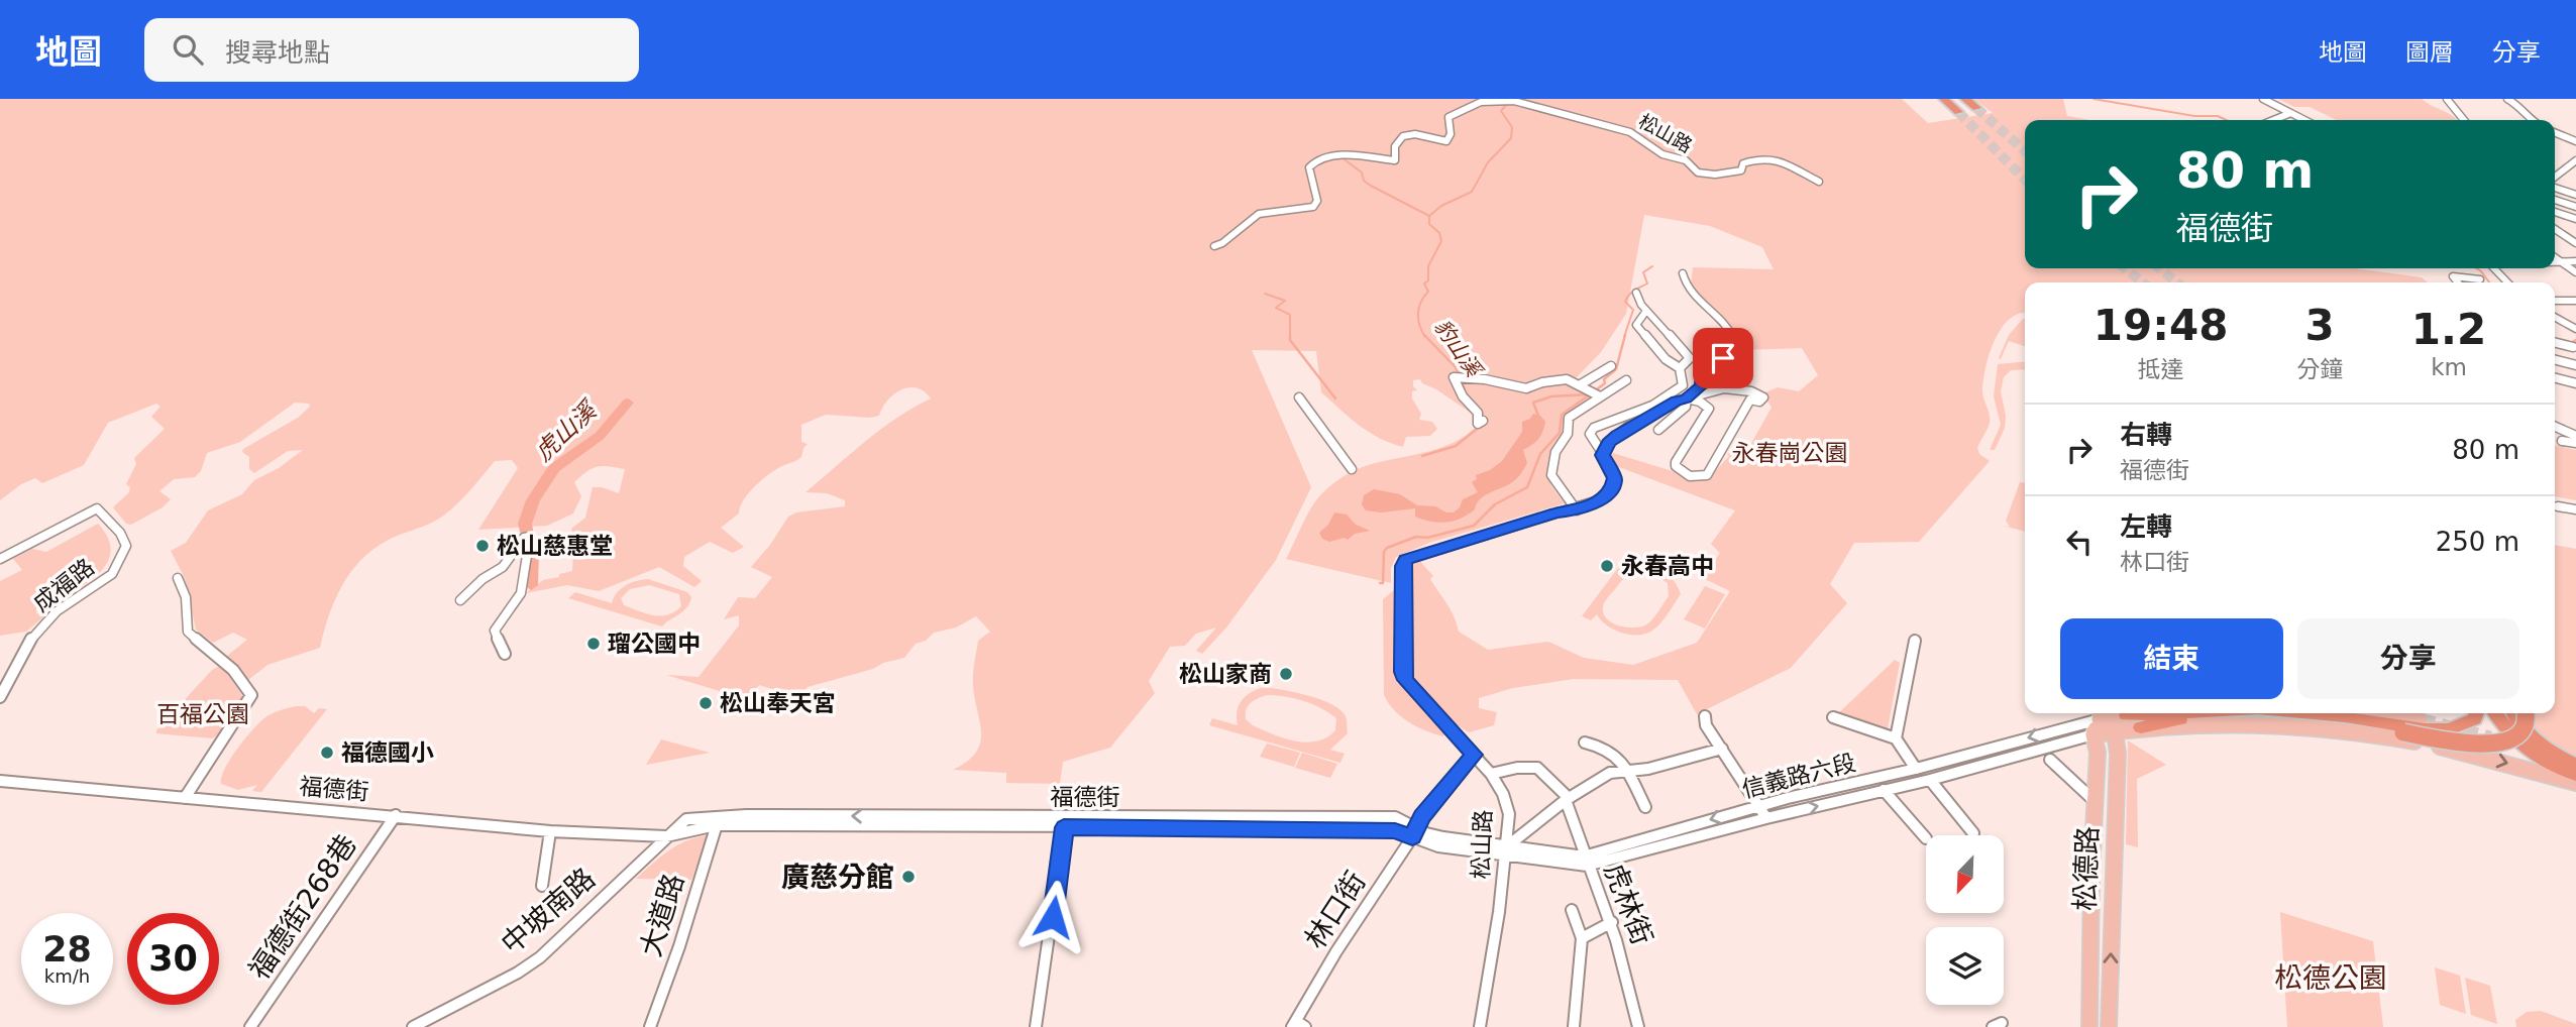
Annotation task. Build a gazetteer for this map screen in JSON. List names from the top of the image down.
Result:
{
  "streets": {
    "main road": ["松德路"],
    "street": [
      "松山路",
      "成福路",
      "信義路六段",
      "福德街",
      "虎林街",
      "福德街268巷",
      "林口街",
      "中坡南路",
      "大道路"
    ]
  },
  "crossings": [
    ["松山路", "信義路六段"],
    ["松山路", "福德街"],
    ["松山路", "林口街"],
    ["信義路六段", "福德街"],
    ["信義路六段", "松德路"],
    ["信義路六段", "虎林街"],
    ["福德街", "福德街268巷"],
    ["福德街", "林口街"],
    ["福德街", "中坡南路"],
    ["福德街", "大道路"]
  ],
  "water": ["豹山溪", "虎山溪"],
  "parks": ["永春崗公園", "百福公園", "松德公園"],
  "places": [
    "松山慈惠堂",
    "永春高中",
    "瑠公國中",
    "松山家商",
    "松山奉天宮",
    "福德國小",
    "廣慈分館"
  ],
  "north": "bottom left",
  "page": {
    "header": "地圖",
    "search": "搜尋地點",
    "nav": ["地圖", "圖層", "分享"],
    "turn": ["80 m", "福德街"],
    "eta": [
      "19:48",
      "抵達",
      "3",
      "分鐘",
      "1.2",
      "km"
    ],
    "list": [
      {
        "name": "右轉",
        "note": "福德街",
        "value": "80 m"
      },
      {
        "name": "左轉",
        "note": "林口街",
        "value": "250 m"
      }
    ],
    "buttons": ["結束", "分享"],
    "speed": "28 km/h",
    "limit": "30"
  }
}
